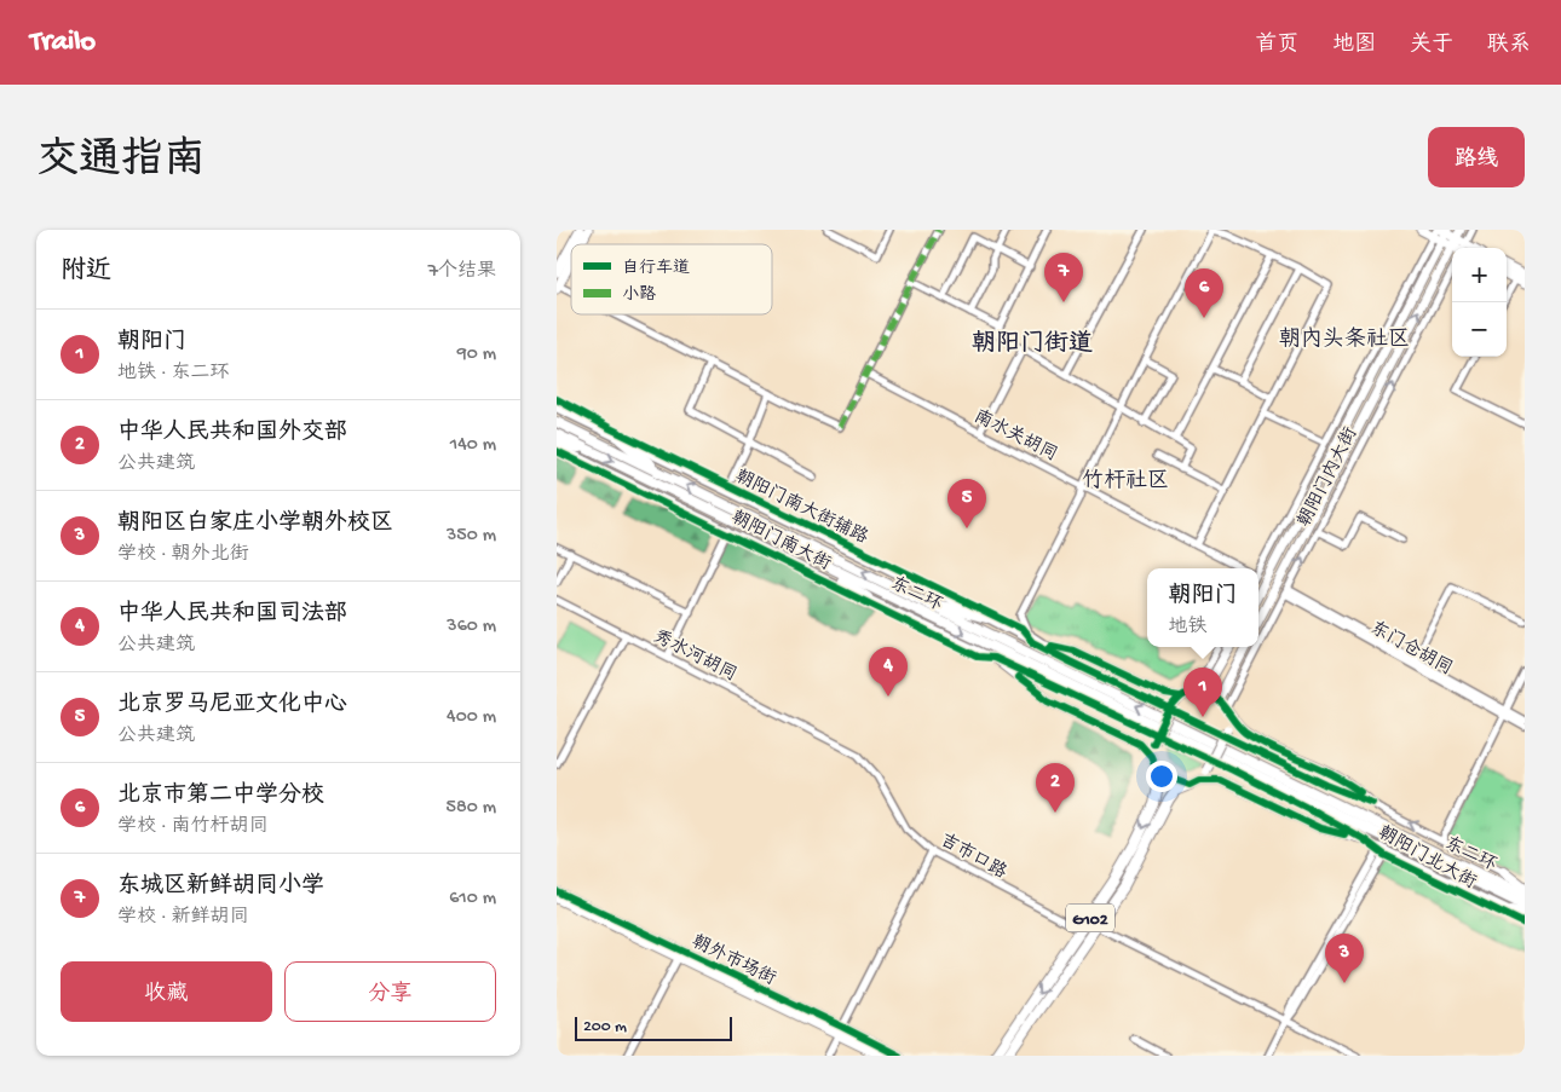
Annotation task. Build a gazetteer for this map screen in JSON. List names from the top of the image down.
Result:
{
  "streets": {
    "highway": ["东二环", "G102"],
    "main road": ["朝阳门内大街", "朝外市场街"],
    "street": [
      "南水关胡同",
      "朝阳门南大街",
      "东门仓胡同",
      "秀水河胡同",
      "吉市口路",
      "朝阳门北大街"
    ],
    "cycle path": ["朝阳门南大街辅路"]
  },
  "crossings": [
    ["朝阳门内大街", "东门仓胡同"],
    ["朝阳门内大街", "G102"],
    ["朝阳门南大街", "朝阳门北大街"],
    ["秀水河胡同", "吉市口路"],
    ["吉市口路", "G102"]
  ],
  "districts": ["朝内头条社区", "朝阳门街道", "竹杆社区"],
  "legend": ["自行车道", "小路"],
  "scale_bar": "200 m",
  "page": {
    "header": "Trailo",
    "nav": [
      "首页",
      "地图",
      "关于",
      "联系"
    ],
    "title": "交通指南",
    "buttons": [
      "路线",
      ["收藏", "分享"]
    ],
    "heading": ["附近", "7个结果"],
    "map_buttons": ["+", "−"],
    "pins": [
      "7",
      "6",
      "5",
      "4",
      "1",
      "2",
      "3"
    ],
    "list": [
      {
        "mark": "1",
        "name": "朝阳门",
        "note": "地铁 · 东二环",
        "value": "90 m"
      },
      {
        "mark": "2",
        "name": "中华人民共和国外交部",
        "note": "公共建筑",
        "value": "140 m"
      },
      {
        "mark": "3",
        "name": "朝阳区白家庄小学朝外校区",
        "note": "学校 · 朝外北街",
        "value": "350 m"
      },
      {
        "mark": "4",
        "name": "中华人民共和国司法部",
        "note": "公共建筑",
        "value": "360 m"
      },
      {
        "mark": "5",
        "name": "北京罗马尼亚文化中心",
        "note": "公共建筑",
        "value": "400 m"
      },
      {
        "mark": "6",
        "name": "北京市第二中学分校",
        "note": "学校 · 南竹杆胡同",
        "value": "580 m"
      },
      {
        "mark": "7",
        "name": "东城区新鲜胡同小学",
        "note": "学校 · 新鲜胡同",
        "value": "610 m"
      }
    ],
    "popup": ["朝阳门", "地铁"],
    "scale": "200 m"
  }
}
